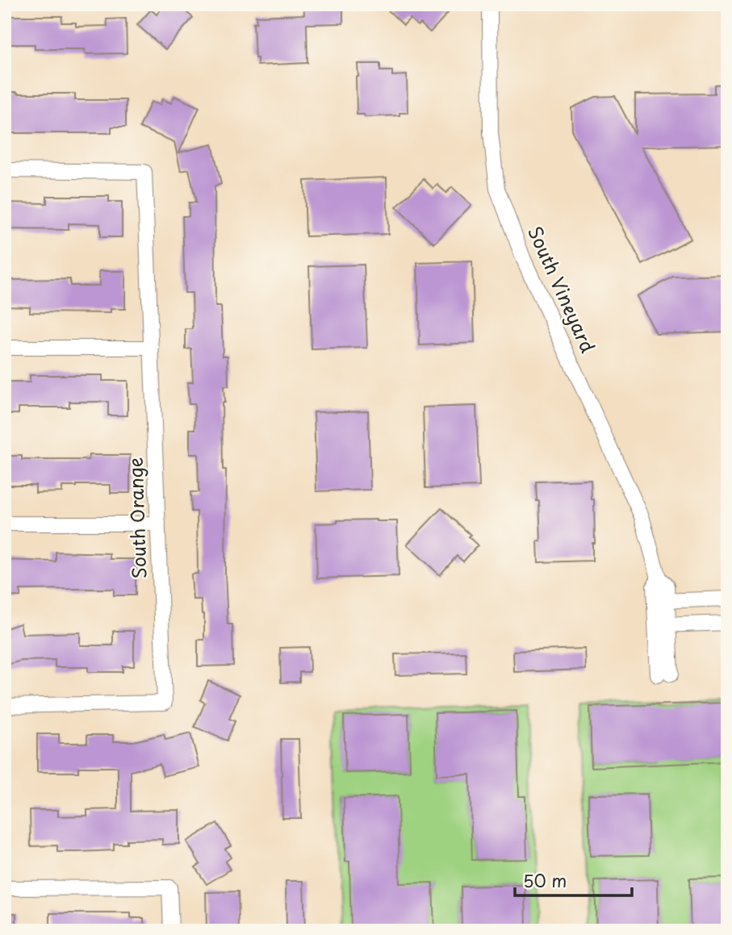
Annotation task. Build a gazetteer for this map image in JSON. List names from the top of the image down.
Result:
{
  "streets": {
    "street": ["South Vineyard", "South Orange"]
  },
  "scale_bar": "50 m"
}
